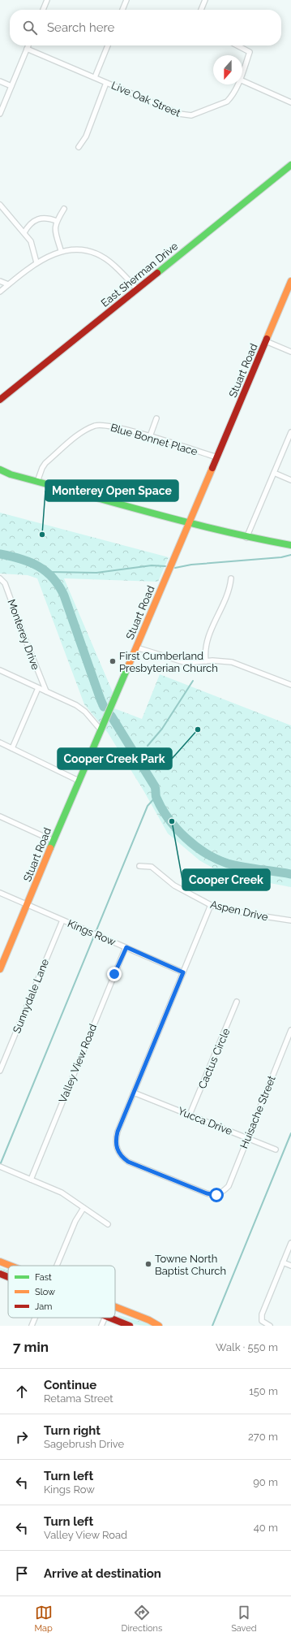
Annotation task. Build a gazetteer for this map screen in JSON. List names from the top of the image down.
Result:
{
  "streets": {
    "street": [
      "Live Oak Street",
      "East Sherman Drive",
      "Stuart Road",
      "Blue Bonnet Place",
      "Monterey Drive",
      "Aspen Drive",
      "Kings Row",
      "Sunnydale Lane",
      "Cactus Circle",
      "Valley View Road",
      "Huisache Street",
      "Yucca Drive"
    ]
  },
  "crossings": [
    ["Stuart Road", "Blue Bonnet Place"],
    ["Stuart Road", "Kings Row"],
    ["Kings Row", "Sunnydale Lane"],
    ["Kings Row", "Valley View Road"],
    ["Cactus Circle", "Yucca Drive"],
    ["Huisache Street", "Yucca Drive"]
  ],
  "places": [
    "Monterey Open Space",
    "First Cumberland Presbyterian Church",
    "Cooper Creek Park",
    "Cooper Creek",
    "Towne North Baptist Church"
  ],
  "legend": ["Fast", "Slow", "Jam"],
  "north": "bottom",
  "page": {
    "search": "Search here",
    "heading": ["7 min", "Walk · 550 m"],
    "list": [
      ["Continue", "Retama Street", "150 m"],
      ["Turn right", "Sagebrush Drive", "270 m"],
      ["Turn left", "Kings Row", "90 m"],
      ["Turn left", "Valley View Road", "40 m"],
      "Arrive at destination"
    ],
    "nav": ["Map", "Directions", "Saved"]
  }
}
